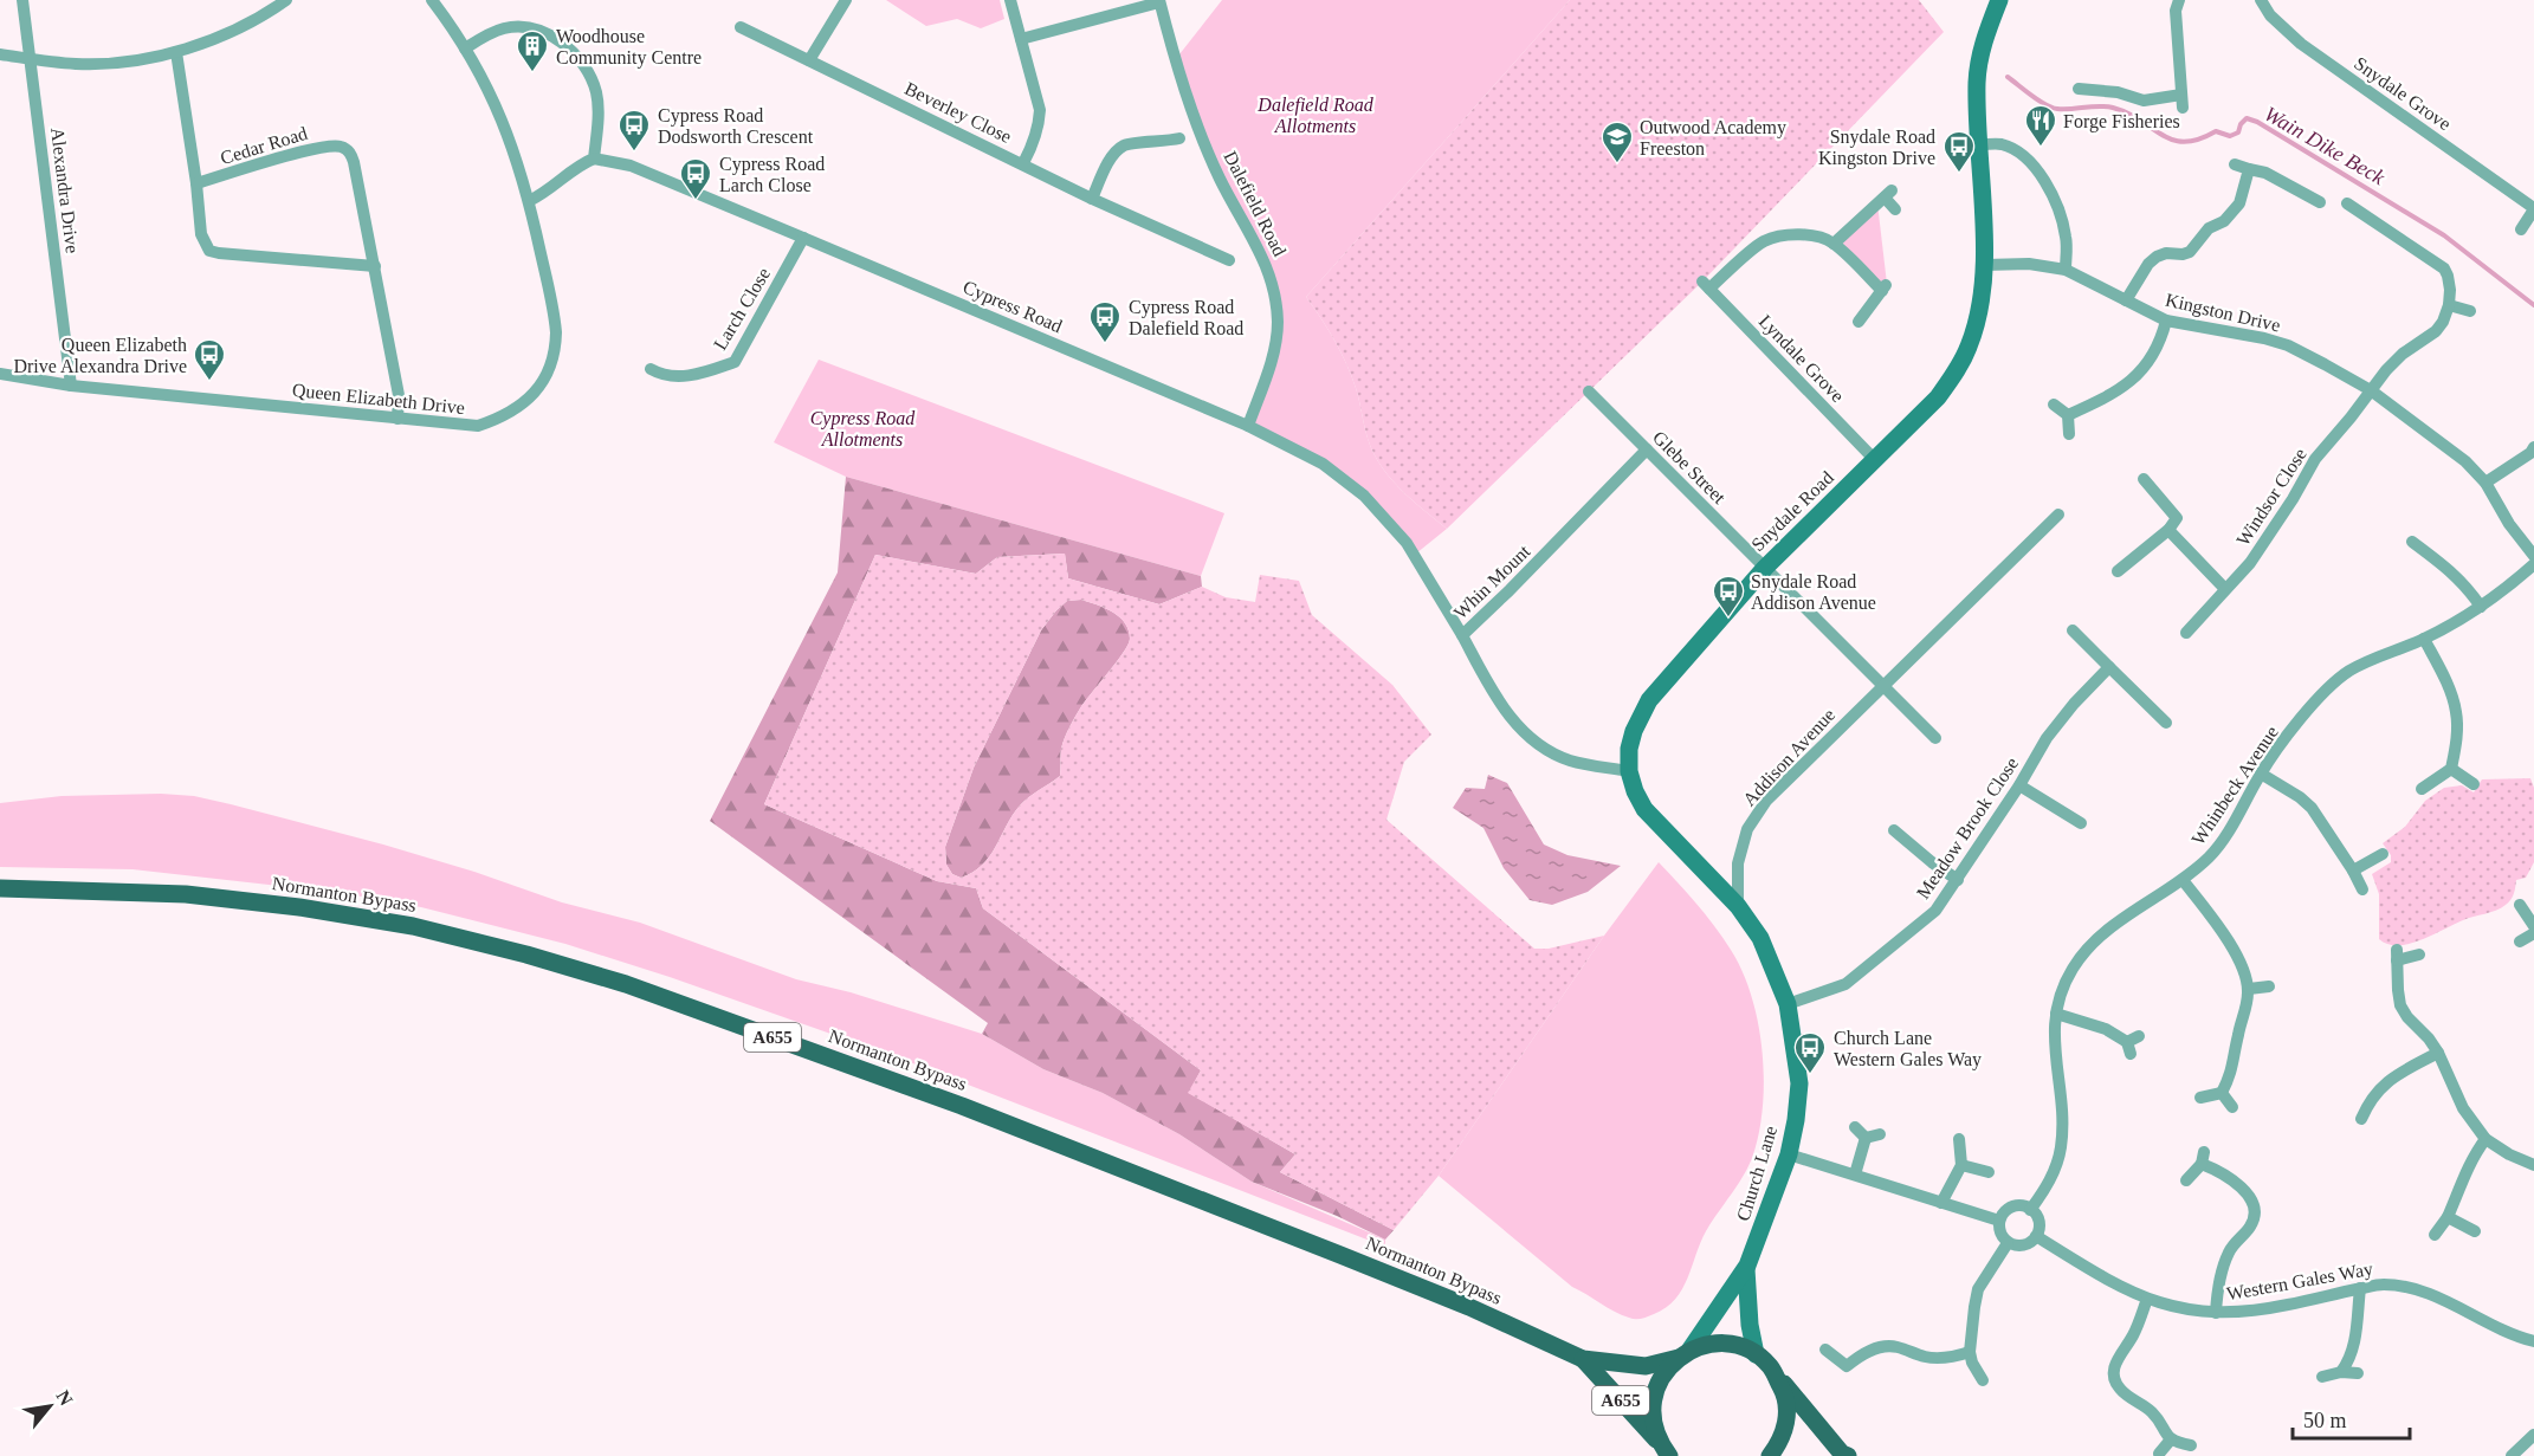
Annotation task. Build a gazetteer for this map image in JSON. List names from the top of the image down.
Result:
{
  "streets": {
    "main road": ["Normanton Bypass", "A655"],
    "street": [
      "Snydale Grove",
      "Beverley Close",
      "Cedar Road",
      "Alexandra Drive",
      "Dalefield Road",
      "Cypress Road",
      "Larch Close",
      "Kingston Drive",
      "Lyndale Grove",
      "Queen Elizabeth Drive",
      "Glebe Street",
      "Windsor Close",
      "Snydale Road",
      "Whin Mount",
      "Addison Avenue",
      "Whinbeck Avenue",
      "Meadow Brook Close",
      "Church Lane",
      "Western Gales Way"
    ]
  },
  "crossings": [
    ["Cedar Road", "Queen Elizabeth Drive"],
    ["Alexandra Drive", "Queen Elizabeth Drive"],
    ["Dalefield Road", "Cypress Road"],
    ["Cypress Road", "Larch Close"],
    ["Cypress Road", "Whin Mount"],
    ["Kingston Drive", "Windsor Close"],
    ["Kingston Drive", "Snydale Road"],
    ["Lyndale Grove", "Snydale Road"],
    ["Glebe Street", "Snydale Road"],
    ["Glebe Street", "Whin Mount"],
    ["Snydale Road", "Whin Mount"],
    ["Snydale Road", "Addison Avenue"],
    ["Snydale Road", "Meadow Brook Close"],
    ["Snydale Road", "Church Lane"],
    ["Whinbeck Avenue", "Western Gales Way"],
    ["Meadow Brook Close", "Church Lane"],
    ["Normanton Bypass", "Church Lane"]
  ],
  "water": ["Wain Dike Beck"],
  "parks": ["Dalefield Road Allotments", "Cypress Road Allotments"],
  "places": {
    "building": ["Woodhouse Community Centre"],
    "restaurant": ["Forge Fisheries"],
    "bus stop": [
      "Cypress Road Dodsworth Crescent",
      "Snydale Road Kingston Drive",
      "Cypress Road Larch Close",
      "Cypress Road Dalefield Road",
      "Queen Elizabeth Drive Alexandra Drive",
      "Snydale Road Addison Avenue",
      "Church Lane Western Gales Way"
    ],
    "school or university": ["Outwood Academy Freeston"]
  },
  "scale_bar": "50 m",
  "north": "top right"
}
